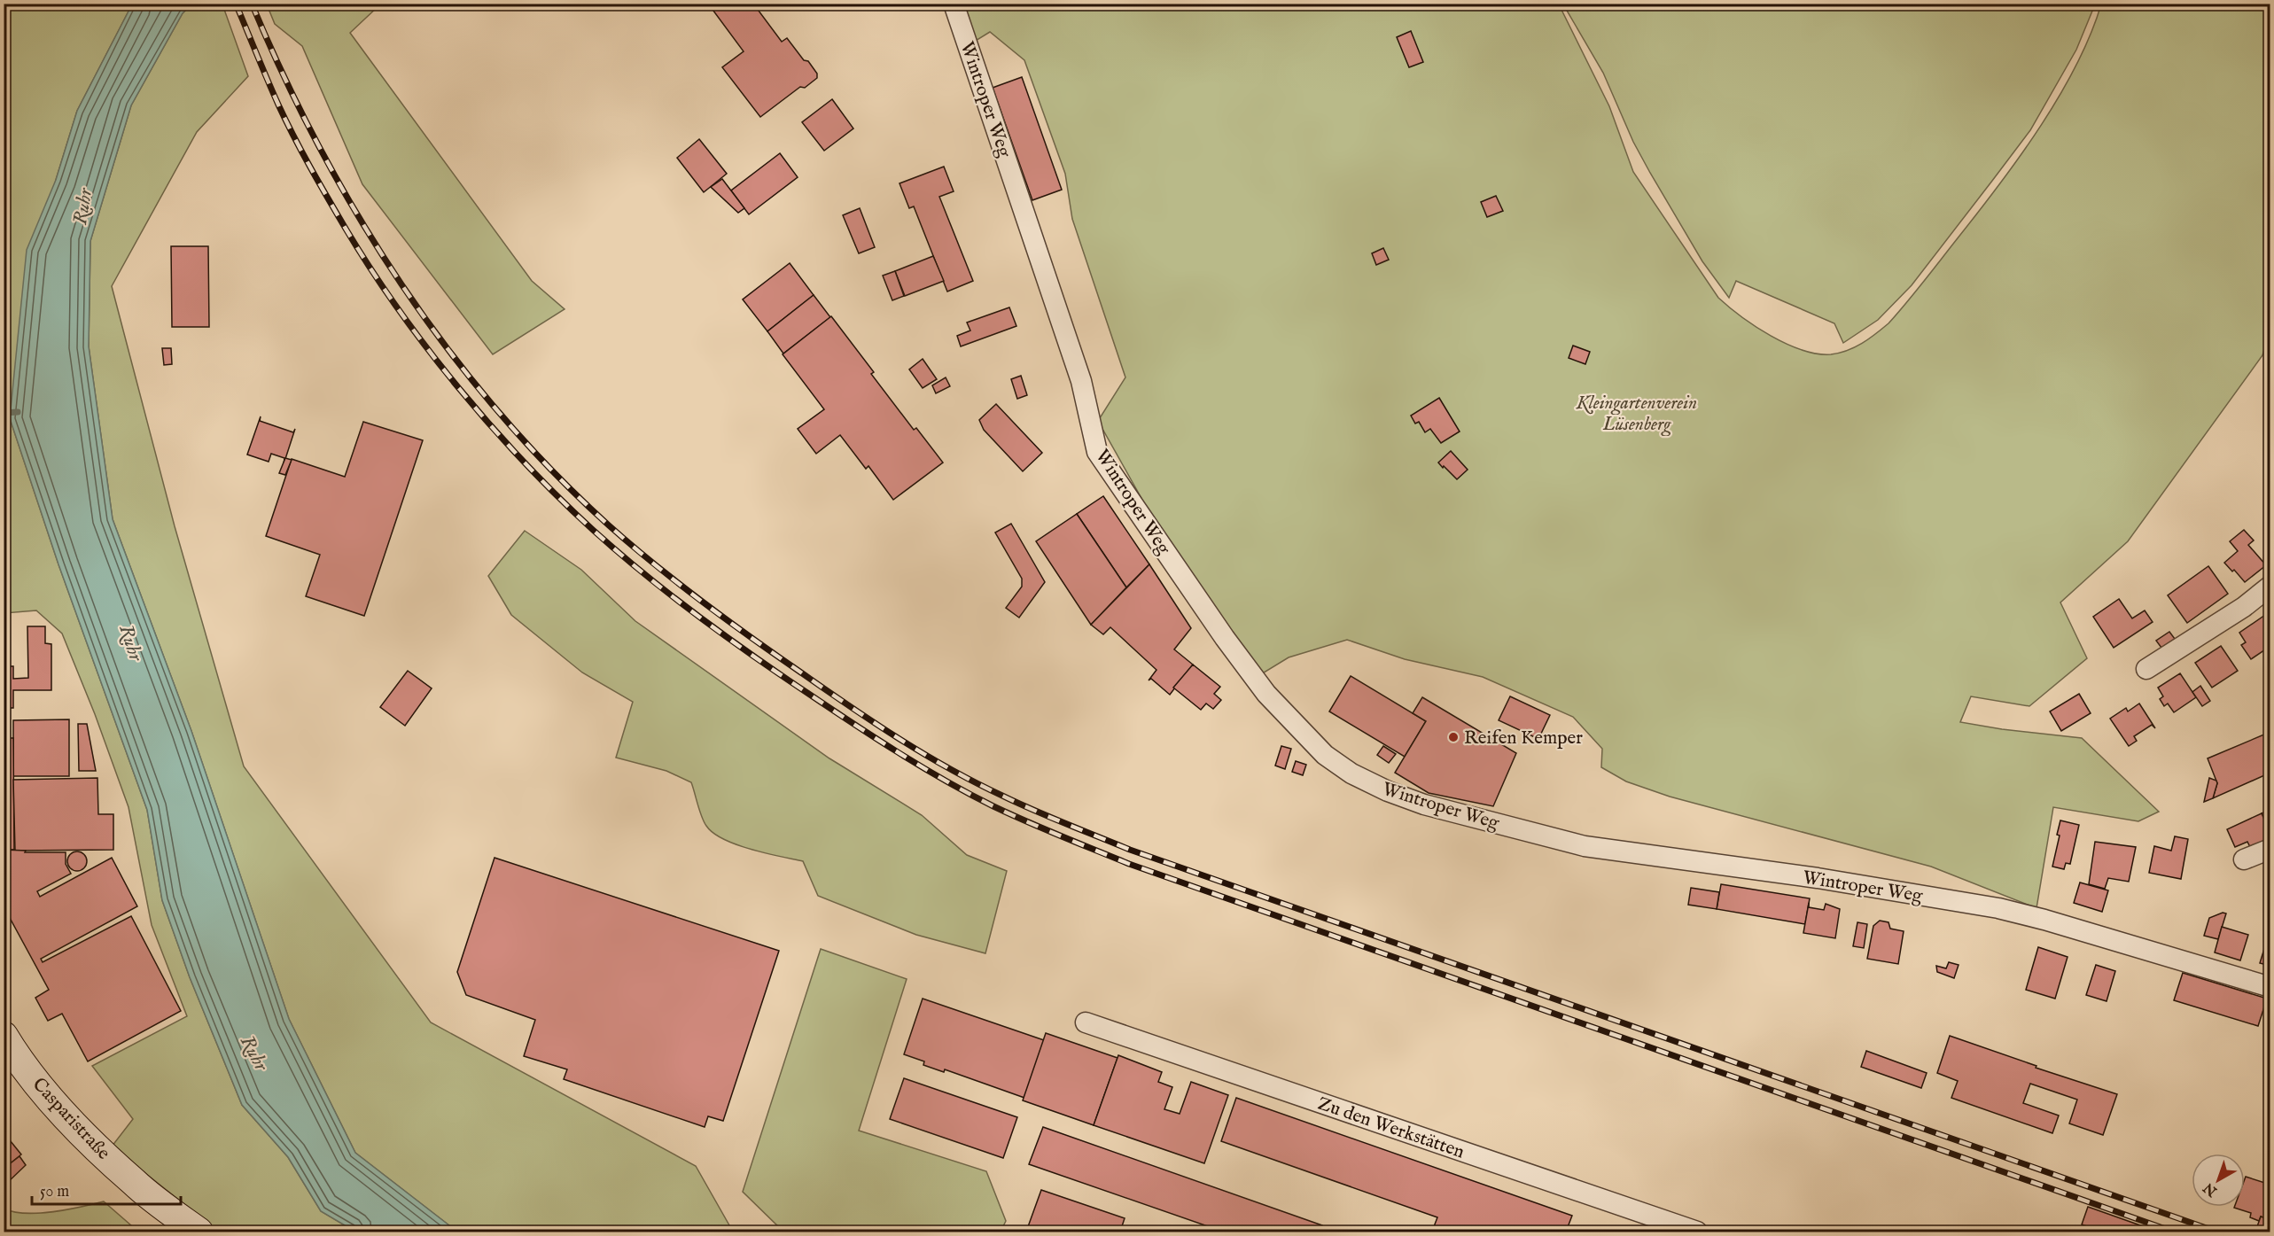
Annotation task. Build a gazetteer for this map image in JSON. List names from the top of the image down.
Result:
{
  "streets": {
    "main road": ["Casparistraße"],
    "street": ["Wintroper Weg", "Zu den Werkstätten"]
  },
  "water": ["Ruhr"],
  "parks": ["Kleingartenverein Lüsenberg"],
  "places": ["Reifen Kemper"],
  "scale_bar": "50 m",
  "north": "bottom left"
}
